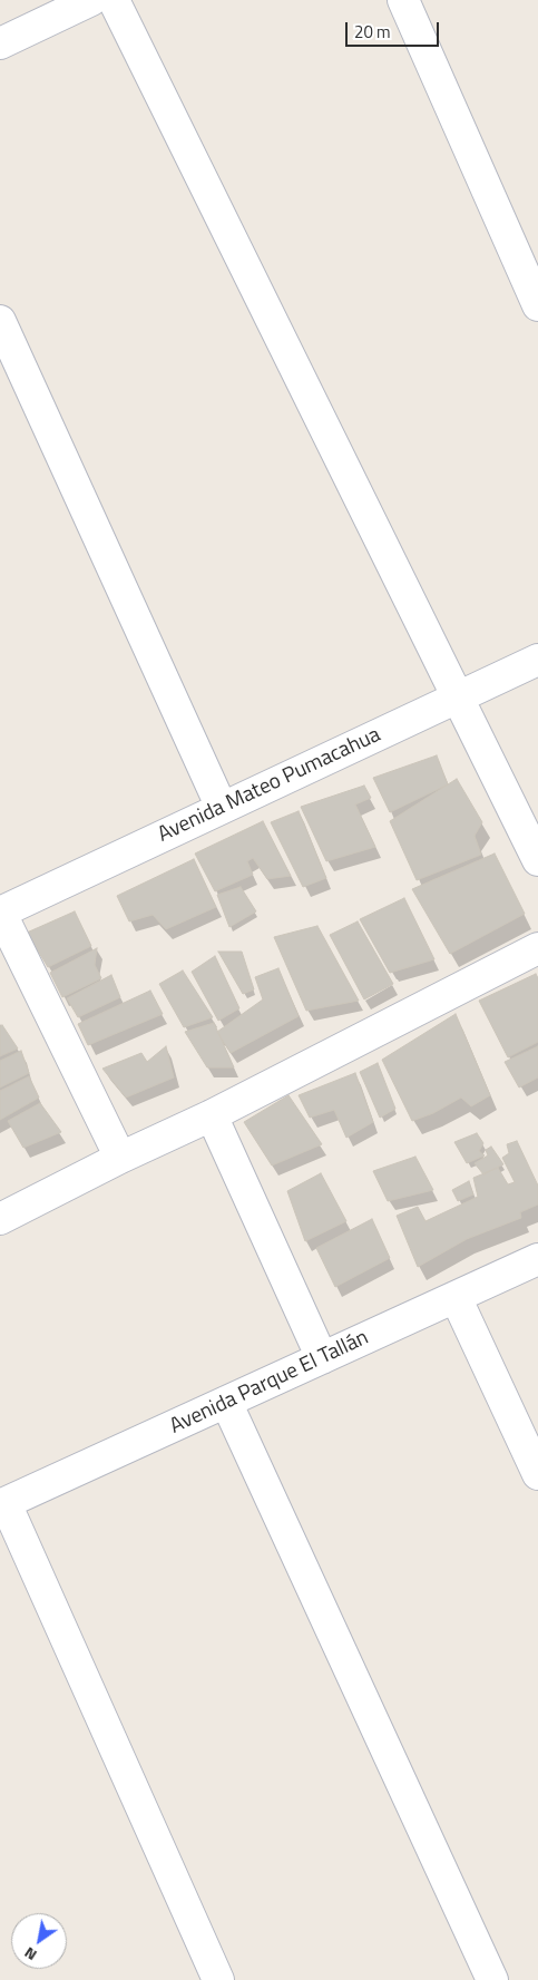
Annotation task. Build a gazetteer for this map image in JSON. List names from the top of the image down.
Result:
{
  "streets": {
    "street": ["Avenida Mateo Pumacahua", "Avenida Parque El Tallán"]
  },
  "scale_bar": "20 m",
  "north": "bottom left"
}
